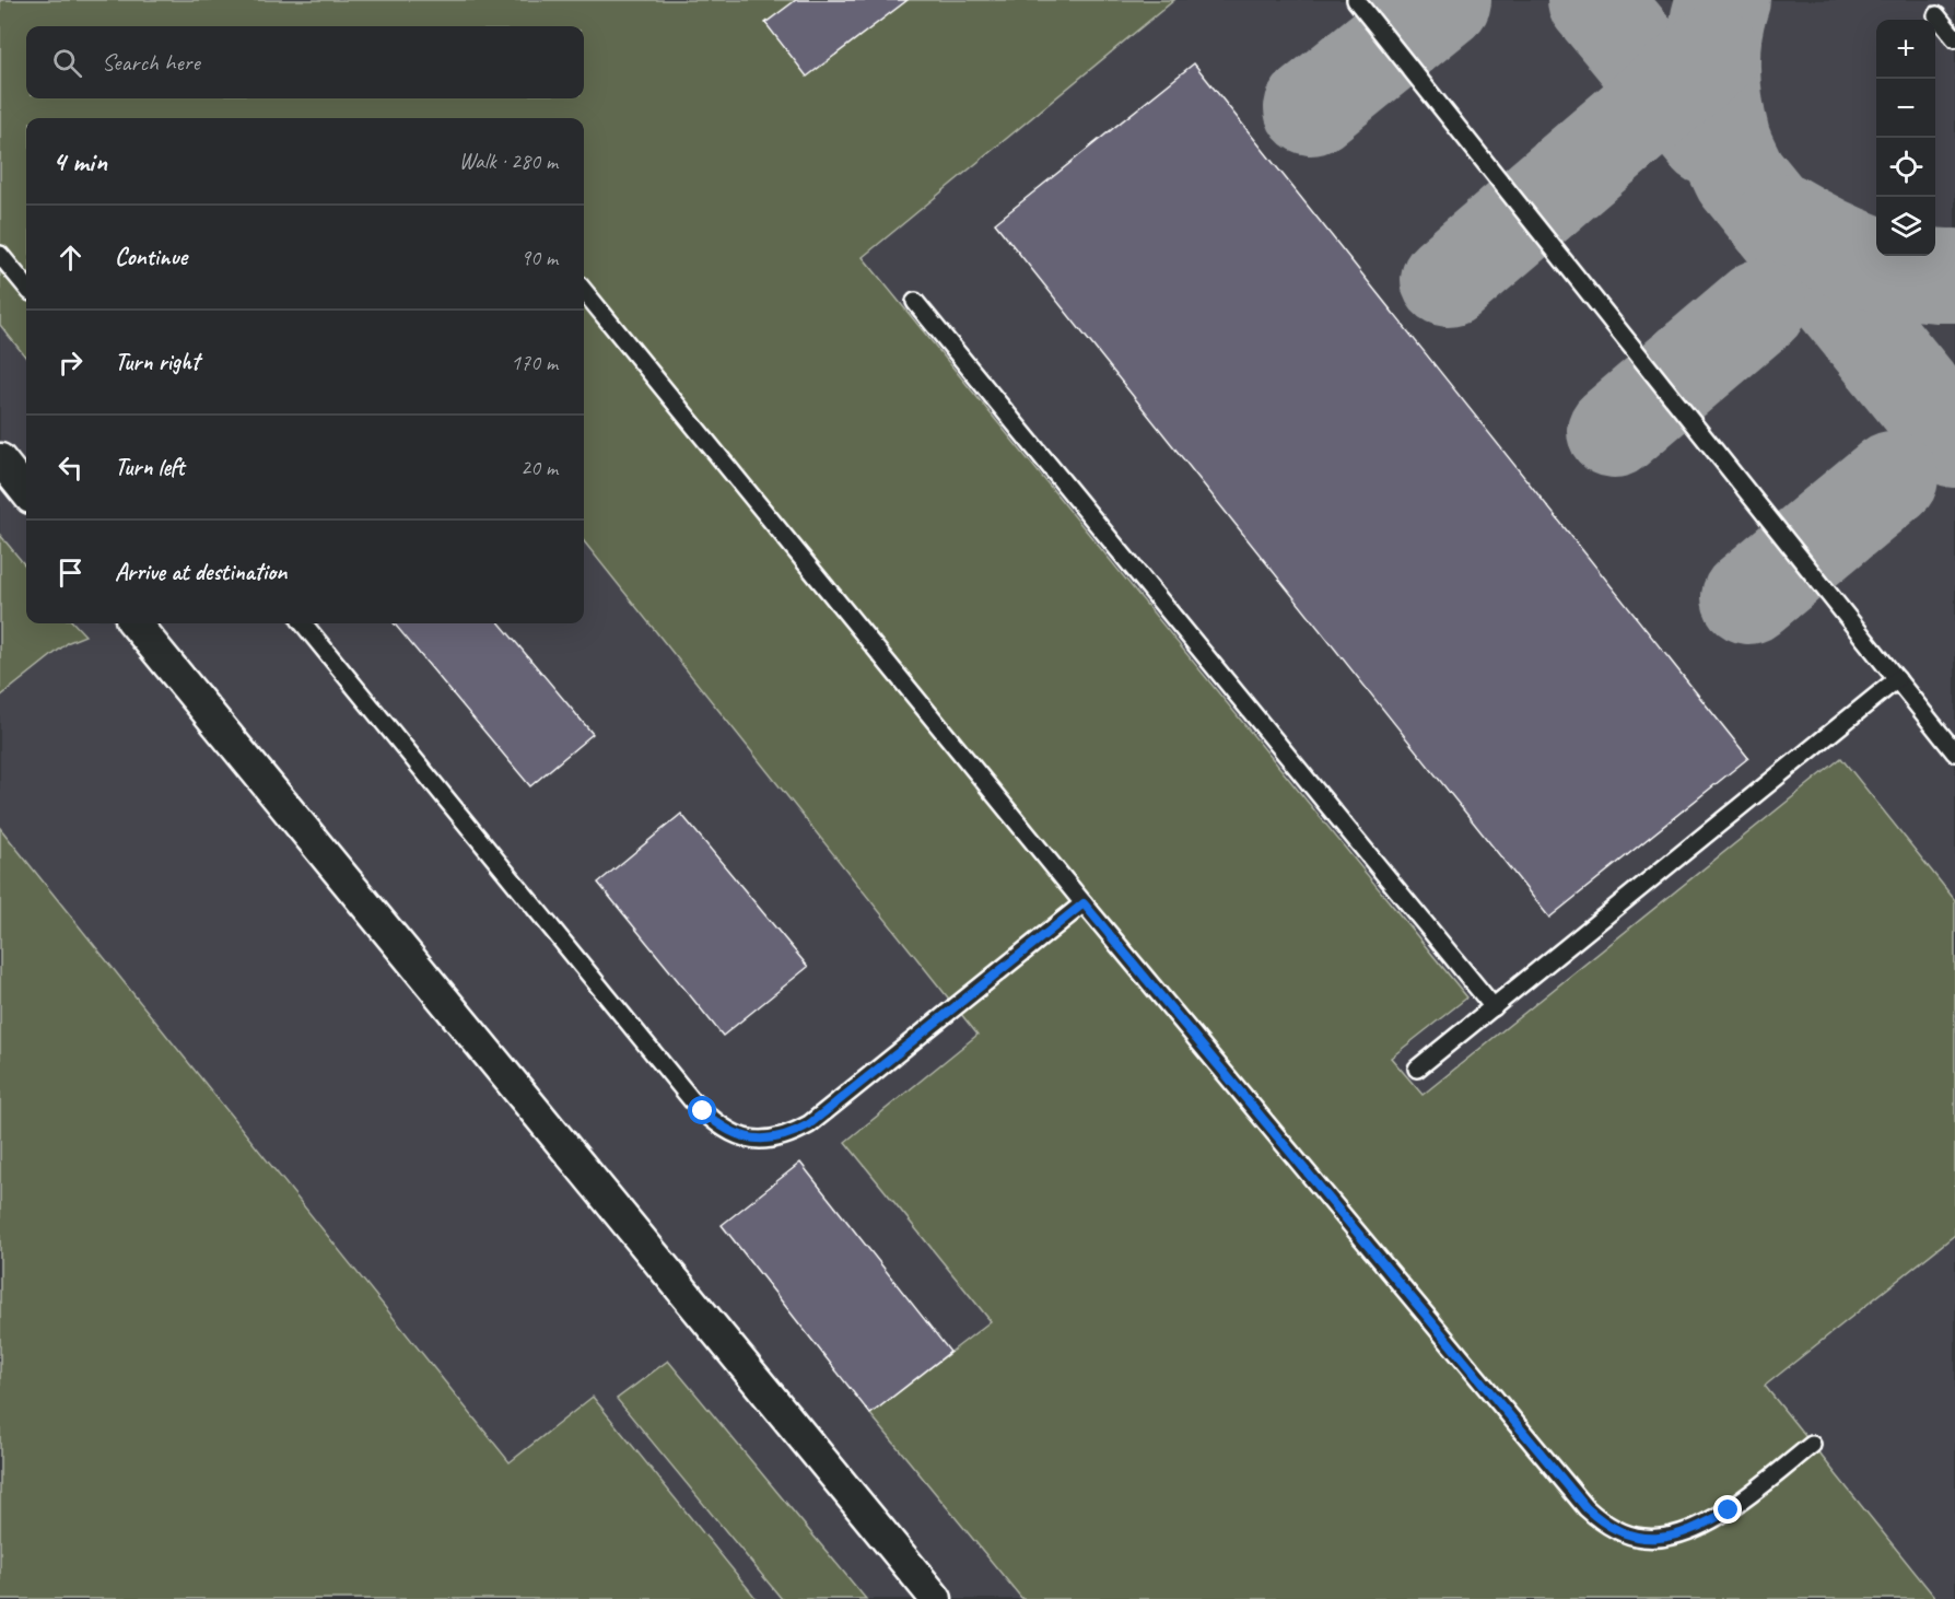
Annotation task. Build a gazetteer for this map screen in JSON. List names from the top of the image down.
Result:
{
  "page": {
    "map_buttons": ["+", "−"],
    "search": "Search here",
    "heading": ["4 min", "Walk · 280 m"],
    "list": [
      ["Continue", "90 m"],
      ["Turn right", "170 m"],
      ["Turn left", "20 m"],
      "Arrive at destination"
    ]
  }
}
